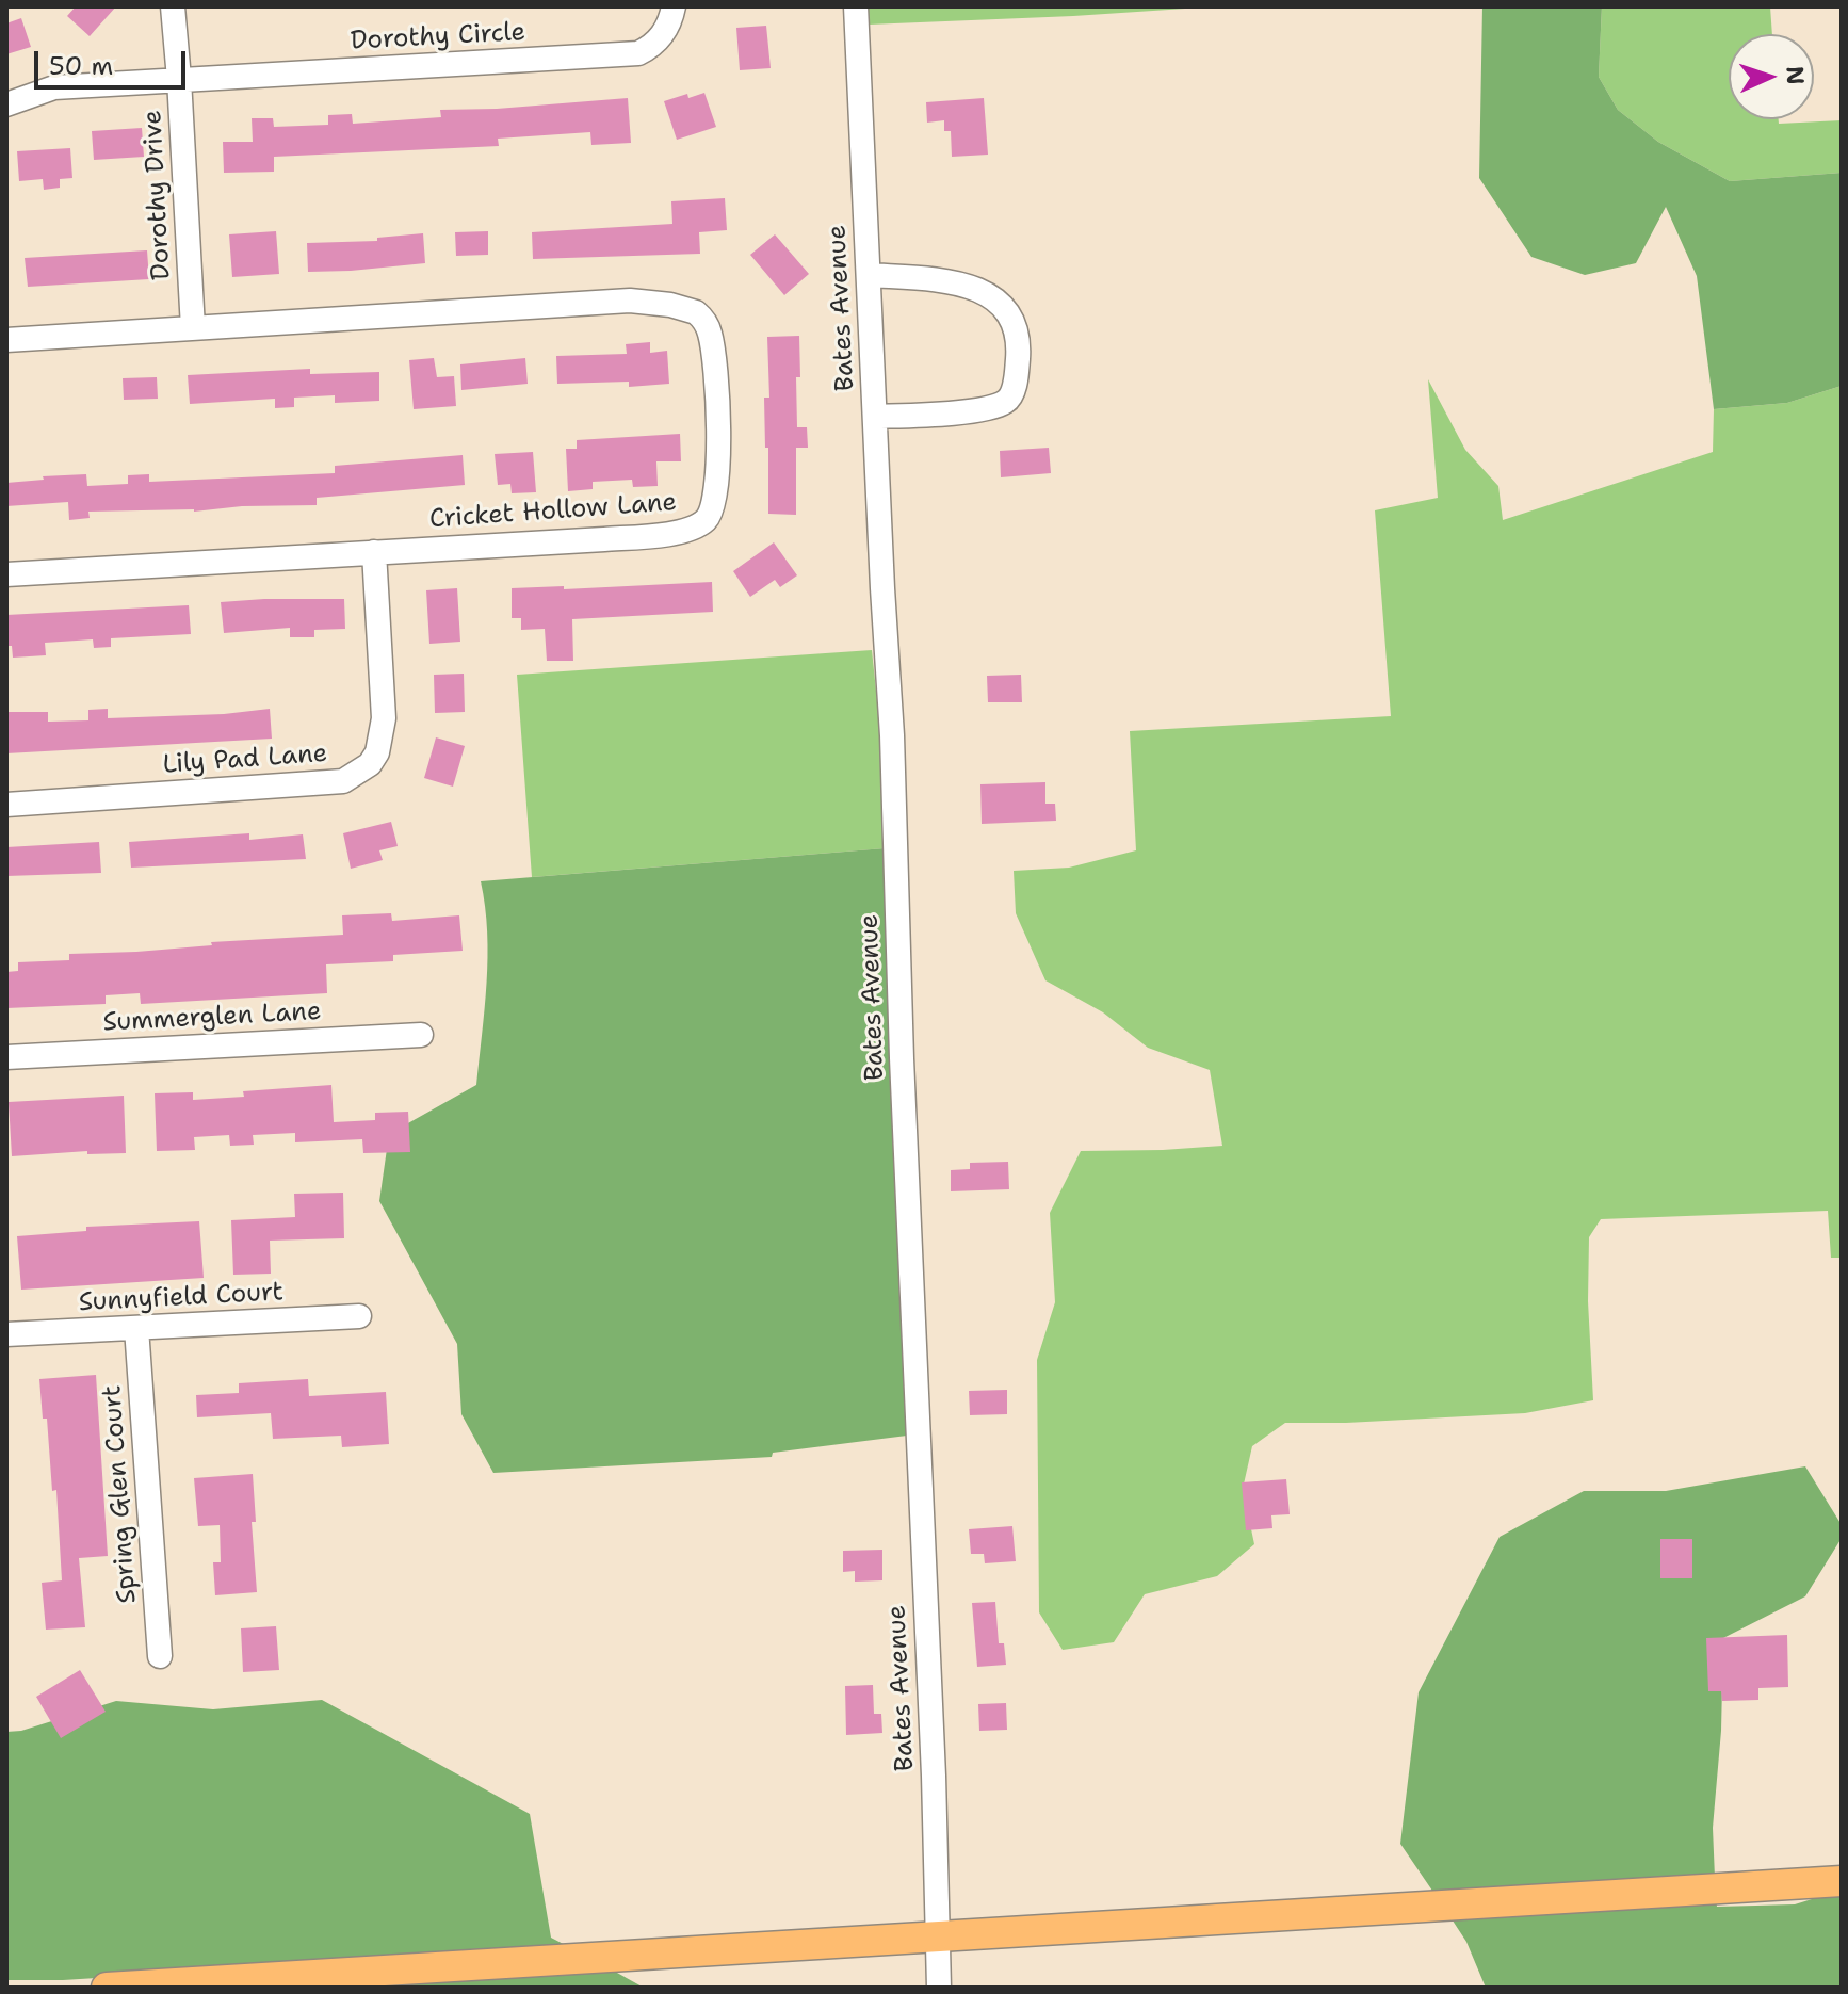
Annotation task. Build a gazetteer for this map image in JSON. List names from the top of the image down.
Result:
{
  "streets": {
    "street": [
      "Dorothy Circle",
      "Dorothy Drive",
      "Bates Avenue",
      "Cricket Hollow Lane",
      "Lily Pad Lane",
      "Summerglen Lane",
      "Sunnyfield Court",
      "Spring Glen Court"
    ]
  },
  "crossings": [
    ["Dorothy Circle", "Dorothy Drive"],
    ["Dorothy Drive", "Cricket Hollow Lane"],
    ["Cricket Hollow Lane", "Lily Pad Lane"],
    ["Sunnyfield Court", "Spring Glen Court"]
  ],
  "scale_bar": "50 m",
  "north": "right"
}
